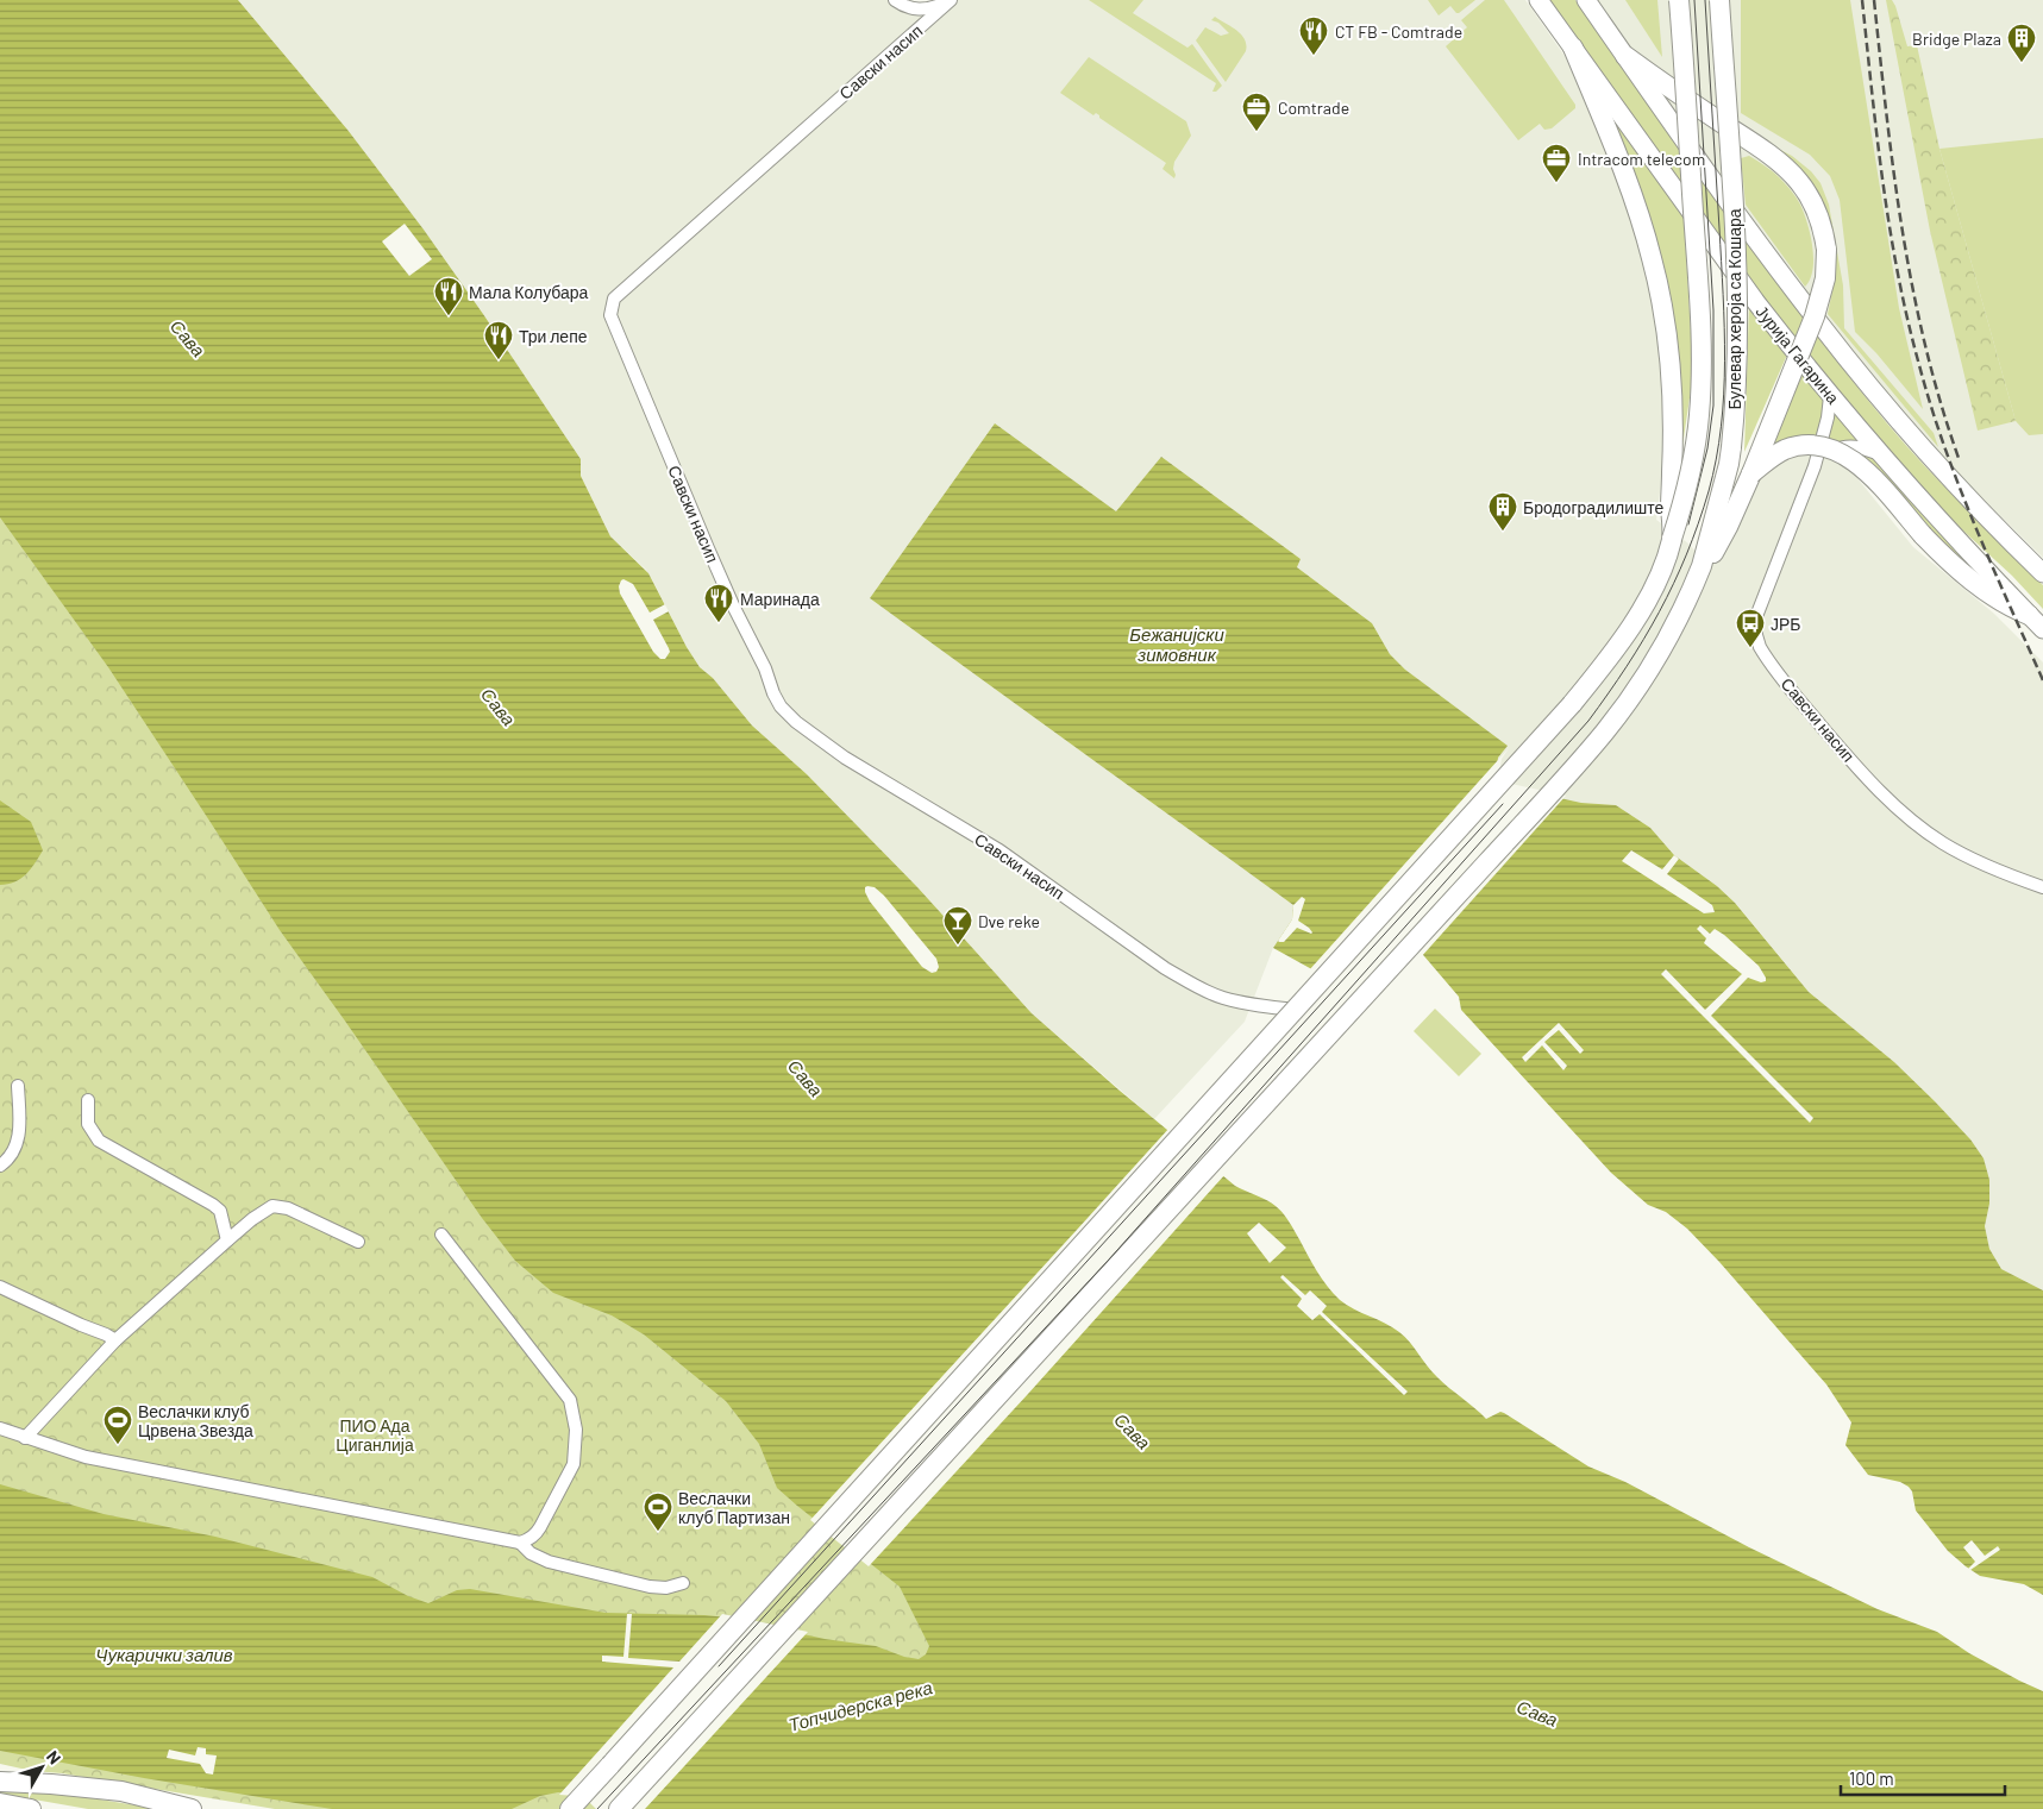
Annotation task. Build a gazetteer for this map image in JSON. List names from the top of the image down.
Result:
{
  "streets": {
    "main road": ["Булевар хероја са Кошара", "Јурија Гагарина"],
    "street": ["Савски насип"]
  },
  "crossings": [
    ["Савски насип", "Јурија Гагарина"]
  ],
  "water": [
    "Сава",
    "Бежанијски зимовник",
    "Чукарички залив",
    "Топчидерска река"
  ],
  "parks": ["ПИО Ада Циганлија"],
  "places": {
    "restaurant": [
      "CT FB - Comtrade",
      "Мала Колубара",
      "Три лепе",
      "Маринада"
    ],
    "building": ["Bridge Plaza", "Бродоградилиште"],
    "office": ["Comtrade", "Intracom telecom"],
    "bus stop": ["ЈРБ"],
    "bar": ["Dve reke"],
    "sports": ["Веслачки клуб Црвена Звезда", "Веслачки клуб Партизан"]
  },
  "scale_bar": "100 m",
  "north": "top right"
}
